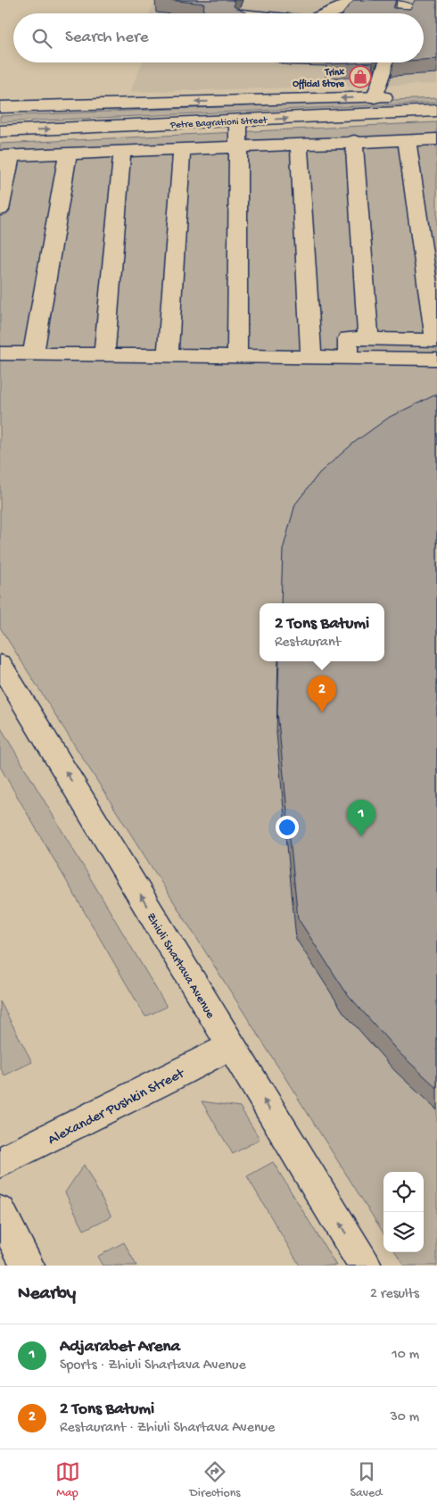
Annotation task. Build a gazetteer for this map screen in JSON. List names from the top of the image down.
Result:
{
  "streets": {
    "main road": ["Petre Bagrationi Street", "Zhiuli Shartava Avenue", "Alexander Pushkin Street"]
  },
  "crossings": [
    ["Zhiuli Shartava Avenue", "Alexander Pushkin Street"]
  ],
  "one_way": ["Zhiuli Shartava Avenue"],
  "places": {
    "shop": ["Trinx Official Store"]
  },
  "page": {
    "search": "Search here",
    "popup": ["2 Tons Batumi", "Restaurant"],
    "pins": ["2", "1"],
    "heading": ["Nearby", "2 results"],
    "list": [
      {
        "mark": "1",
        "name": "Adjarabet Arena",
        "note": "Sports · Zhiuli Shartava Avenue",
        "value": "10 m"
      },
      {
        "mark": "2",
        "name": "2 Tons Batumi",
        "note": "Restaurant · Zhiuli Shartava Avenue",
        "value": "30 m"
      }
    ],
    "nav": ["Map", "Directions", "Saved"]
  }
}
